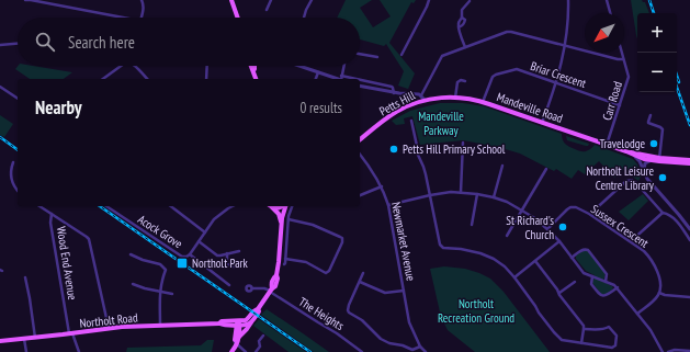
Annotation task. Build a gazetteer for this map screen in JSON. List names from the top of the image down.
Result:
{
  "streets": {
    "main road": ["Petts Hill", "Mandeville Road", "Northolt Road"],
    "street": [
      "Briar Crescent",
      "Carr Road",
      "Sussex Crescent",
      "Acock Grove",
      "Newmarket Avenue",
      "Wood End Avenue",
      "The Heights"
    ]
  },
  "crossings": [
    ["Briar Crescent", "Carr Road"],
    ["Briar Crescent", "Mandeville Road"],
    ["Carr Road", "Mandeville Road"],
    ["Petts Hill", "Mandeville Road"],
    ["Wood End Avenue", "Northolt Road"]
  ],
  "parks": ["Mandeville Parkway", "Northolt Recreation Ground"],
  "places": {
    "other": [
      "Travelodge",
      "Petts Hill Primary School",
      "Northolt Leisure Centre Library",
      "St Richard's Church"
    ],
    "transit": ["Northolt Park"]
  },
  "north": "bottom left",
  "page": {
    "map_buttons": ["+", "−"],
    "search": "Search here",
    "heading": ["Nearby", "0 results"]
  }
}
